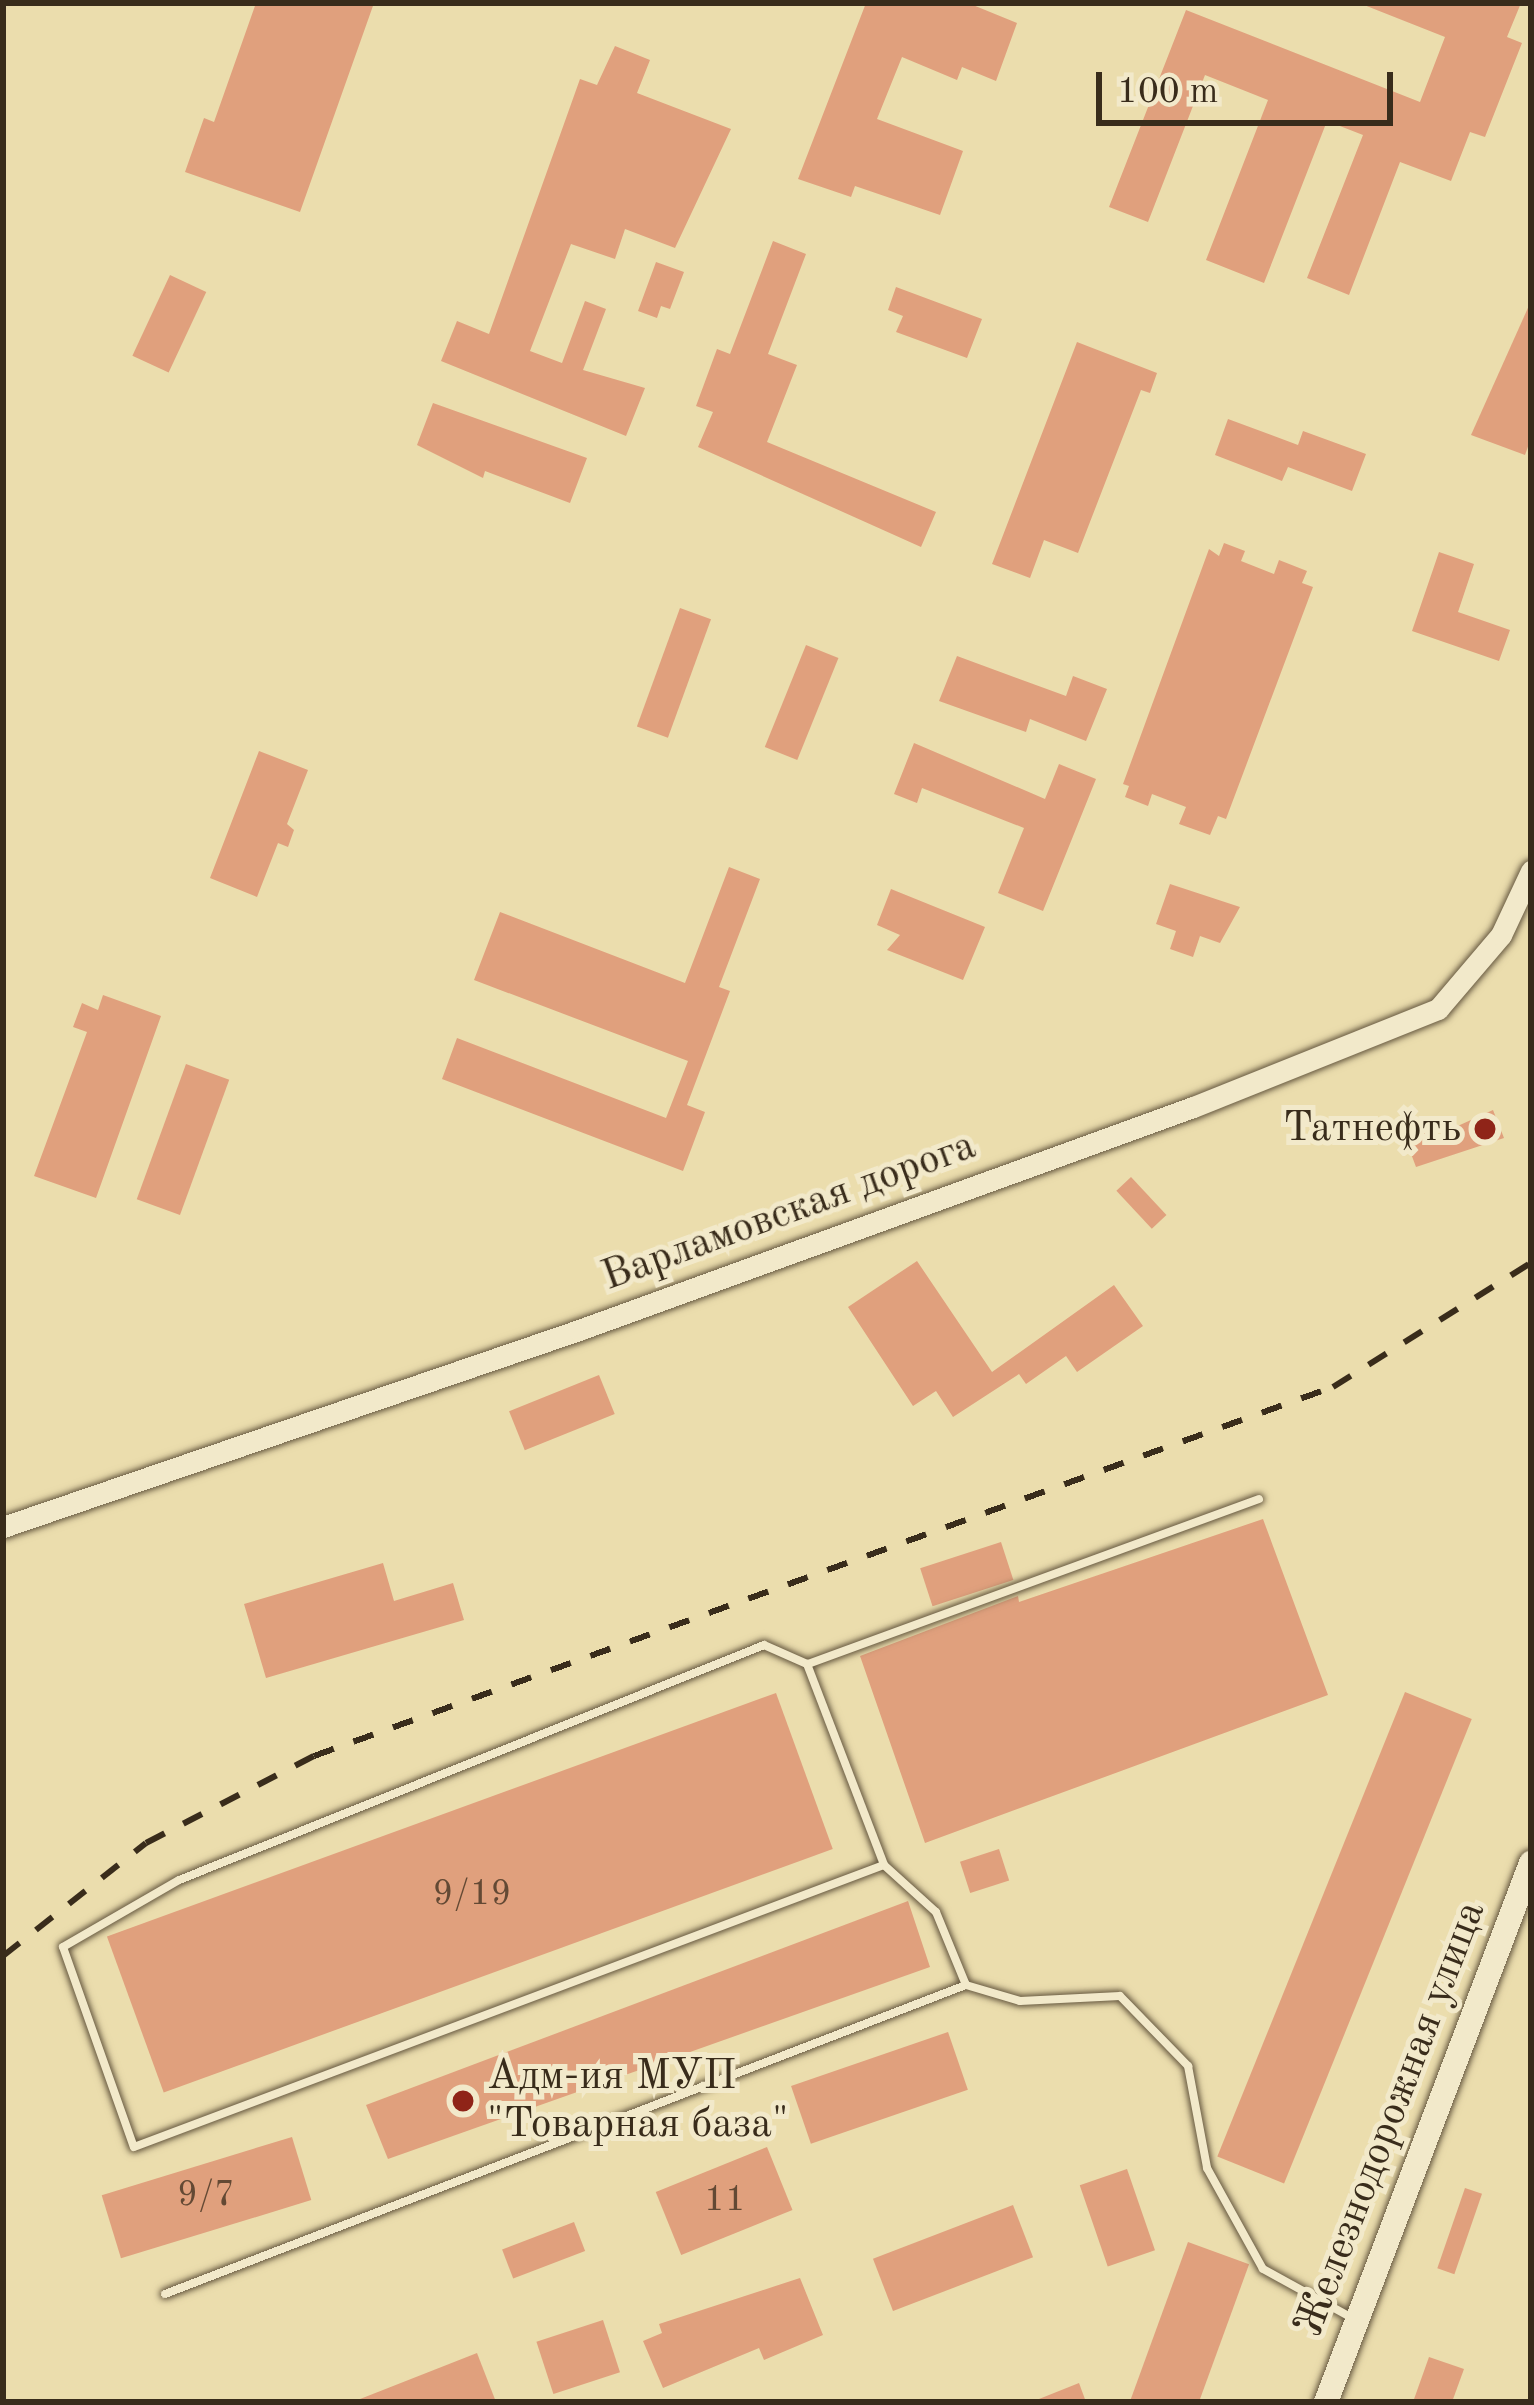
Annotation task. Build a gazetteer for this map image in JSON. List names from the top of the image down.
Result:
{
  "streets": {
    "main road": ["Железнодорожная улица"],
    "street": ["Варламовская дорога"]
  },
  "places": ["Татнефть", "Адм-ия МУП \"Товарная база\""],
  "house_numbers": ["9/19", "9/7", "11"],
  "scale_bar": "100 m"
}
